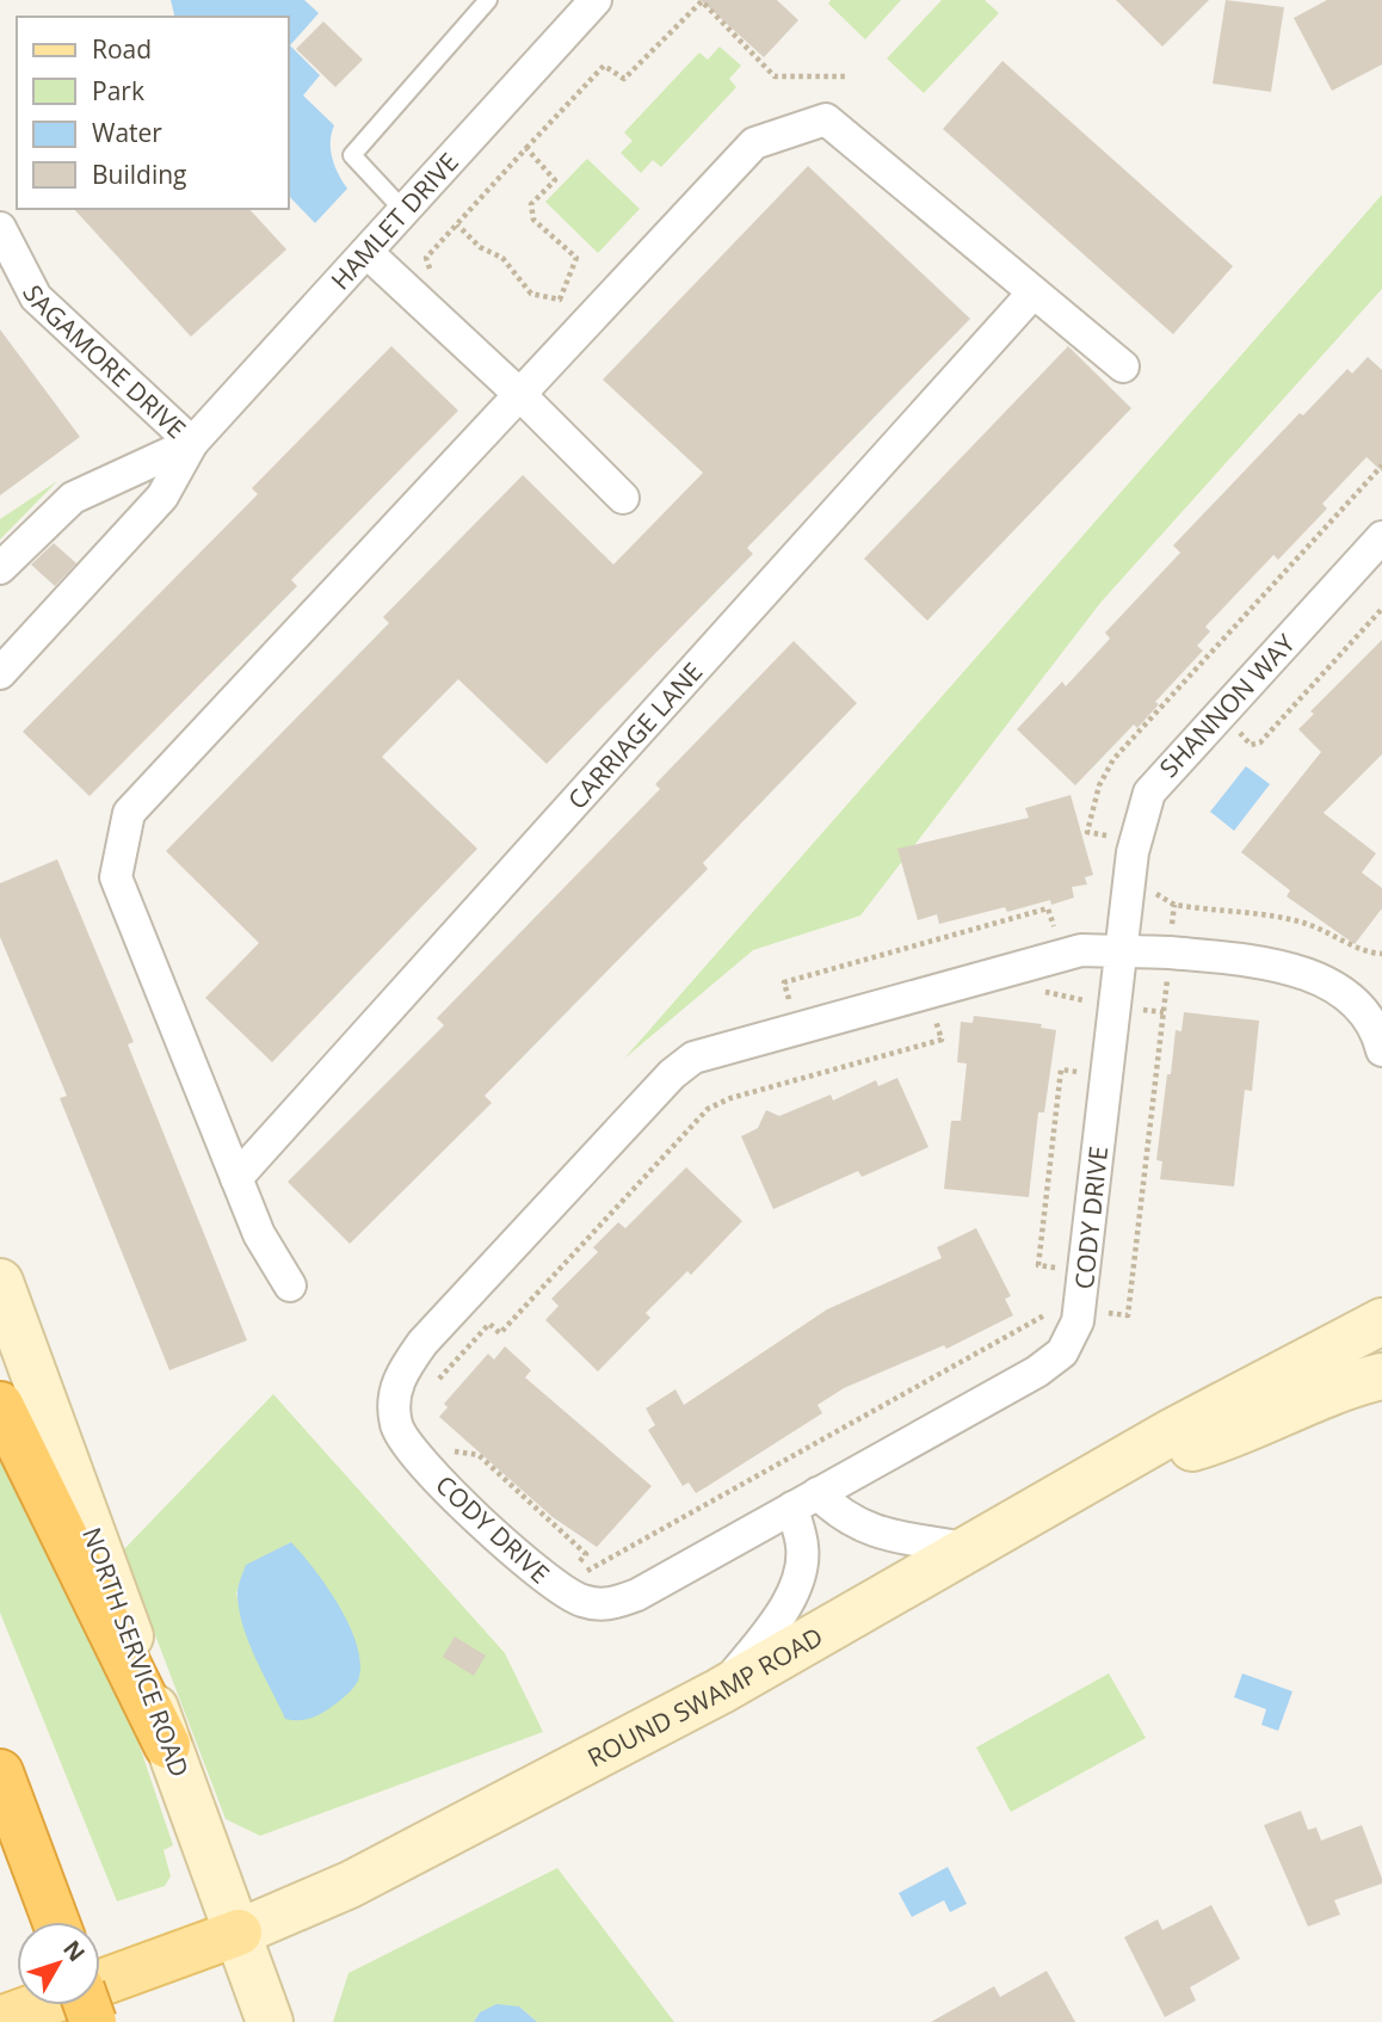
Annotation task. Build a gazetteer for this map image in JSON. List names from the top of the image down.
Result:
{
  "streets": {
    "main road": ["NORTH SERVICE ROAD", "ROUND SWAMP ROAD"],
    "street": [
      "HAMLET DRIVE",
      "SAGAMORE DRIVE",
      "SHANNON WAY",
      "CARRIAGE LANE",
      "CODY DRIVE"
    ]
  },
  "crossings": [
    ["HAMLET DRIVE", "SAGAMORE DRIVE"],
    ["SHANNON WAY", "CODY DRIVE"],
    ["NORTH SERVICE ROAD", "ROUND SWAMP ROAD"]
  ],
  "legend": [
    "Road",
    "Park",
    "Water",
    "Building"
  ],
  "north": "top right"
}
